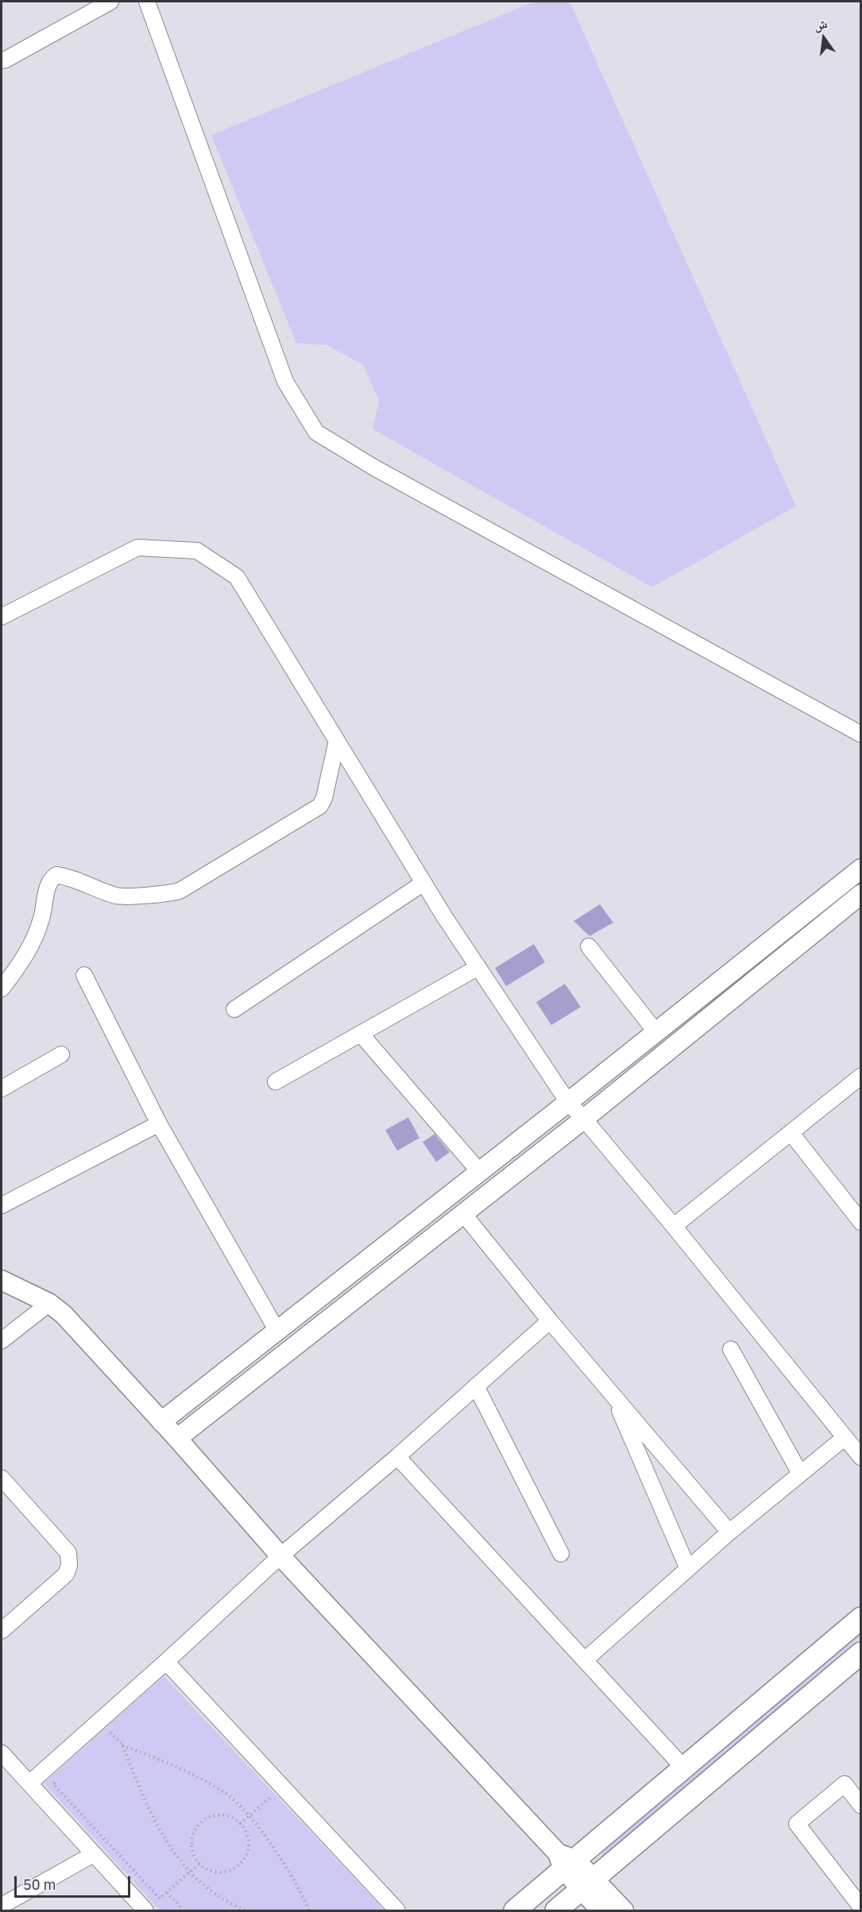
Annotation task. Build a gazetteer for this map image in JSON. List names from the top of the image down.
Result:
{
  "scale_bar": "50 m",
  "north": "top"
}
